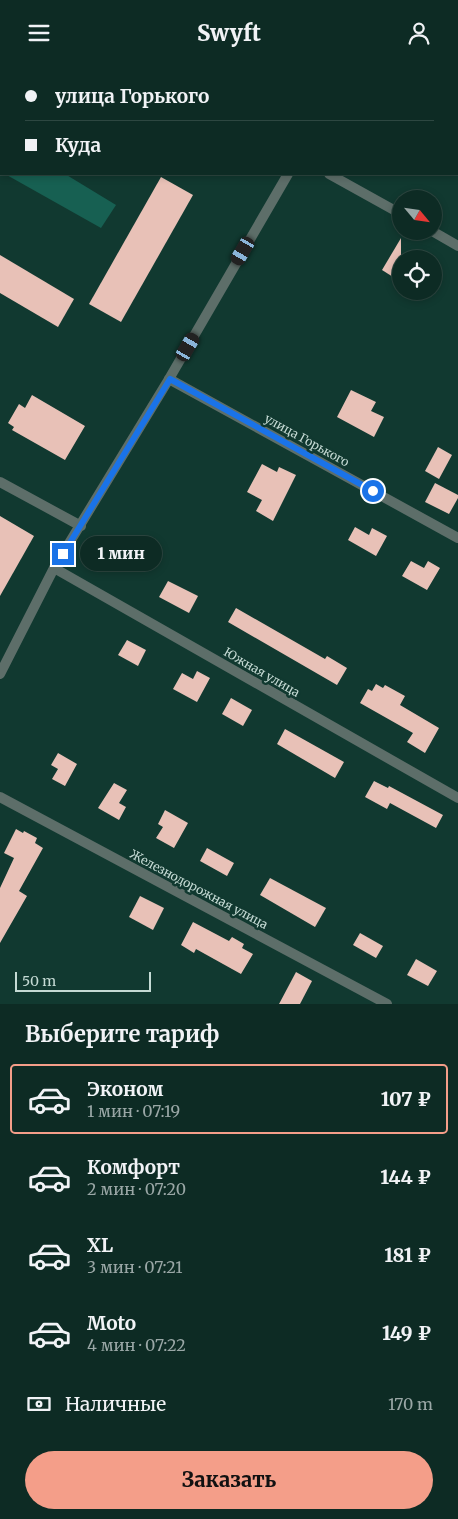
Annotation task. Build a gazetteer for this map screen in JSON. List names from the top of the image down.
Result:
{
  "streets": {
    "street": ["улица Горького", "Южная улица", "Железнодорожная улица"]
  },
  "scale_bar": "50 m",
  "north": "bottom right",
  "page": {
    "header": "Swyft",
    "banner": ["улица Горького", "Куда"],
    "bubble": "1 мин",
    "scale": "50 m",
    "heading": "Выберите тариф",
    "list": [
      {
        "name": "Эконом",
        "note": "1 мин · 07:19",
        "value": "107 ₽"
      },
      {
        "name": "Комфорт",
        "note": "2 мин · 07:20",
        "value": "144 ₽"
      },
      {
        "name": "XL",
        "note": "3 мин · 07:21",
        "value": "181 ₽"
      },
      {
        "name": "Moto",
        "note": "4 мин · 07:22",
        "value": "149 ₽"
      }
    ],
    "pay": ["Наличные", "170 m"],
    "buttons": "Заказать"
  }
}
